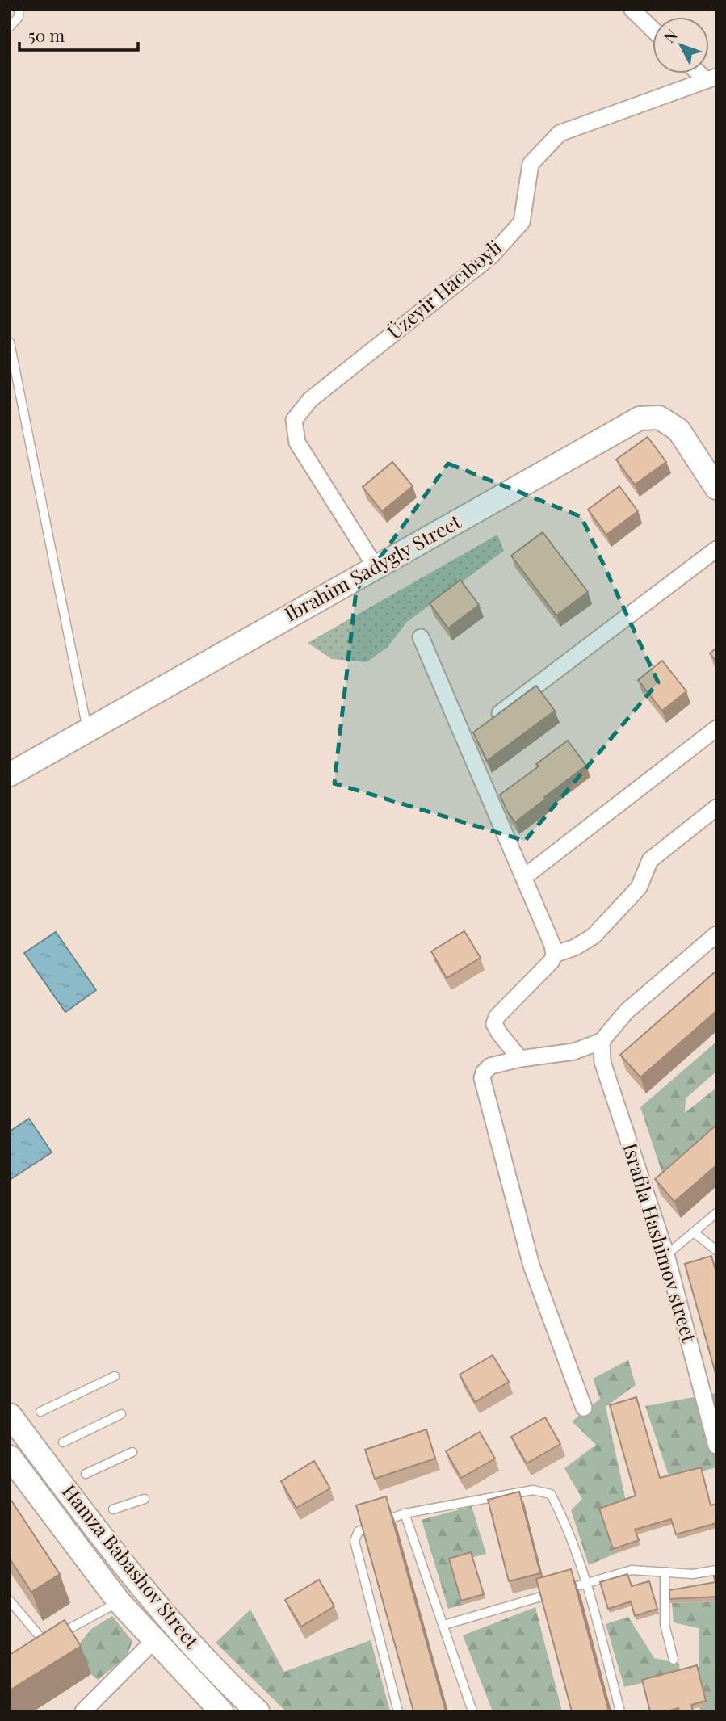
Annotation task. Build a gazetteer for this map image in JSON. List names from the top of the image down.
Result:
{
  "streets": {
    "street": [
      "Üzeyir Hacıbəyli",
      "Ibrahim Sadygly Street",
      "Israfila Hashimov street",
      "Hamza Babashov Street"
    ]
  },
  "crossings": [
    ["Üzeyir Hacıbəyli", "Ibrahim Sadygly Street"]
  ],
  "scale_bar": "50 m",
  "north": "top left"
}
